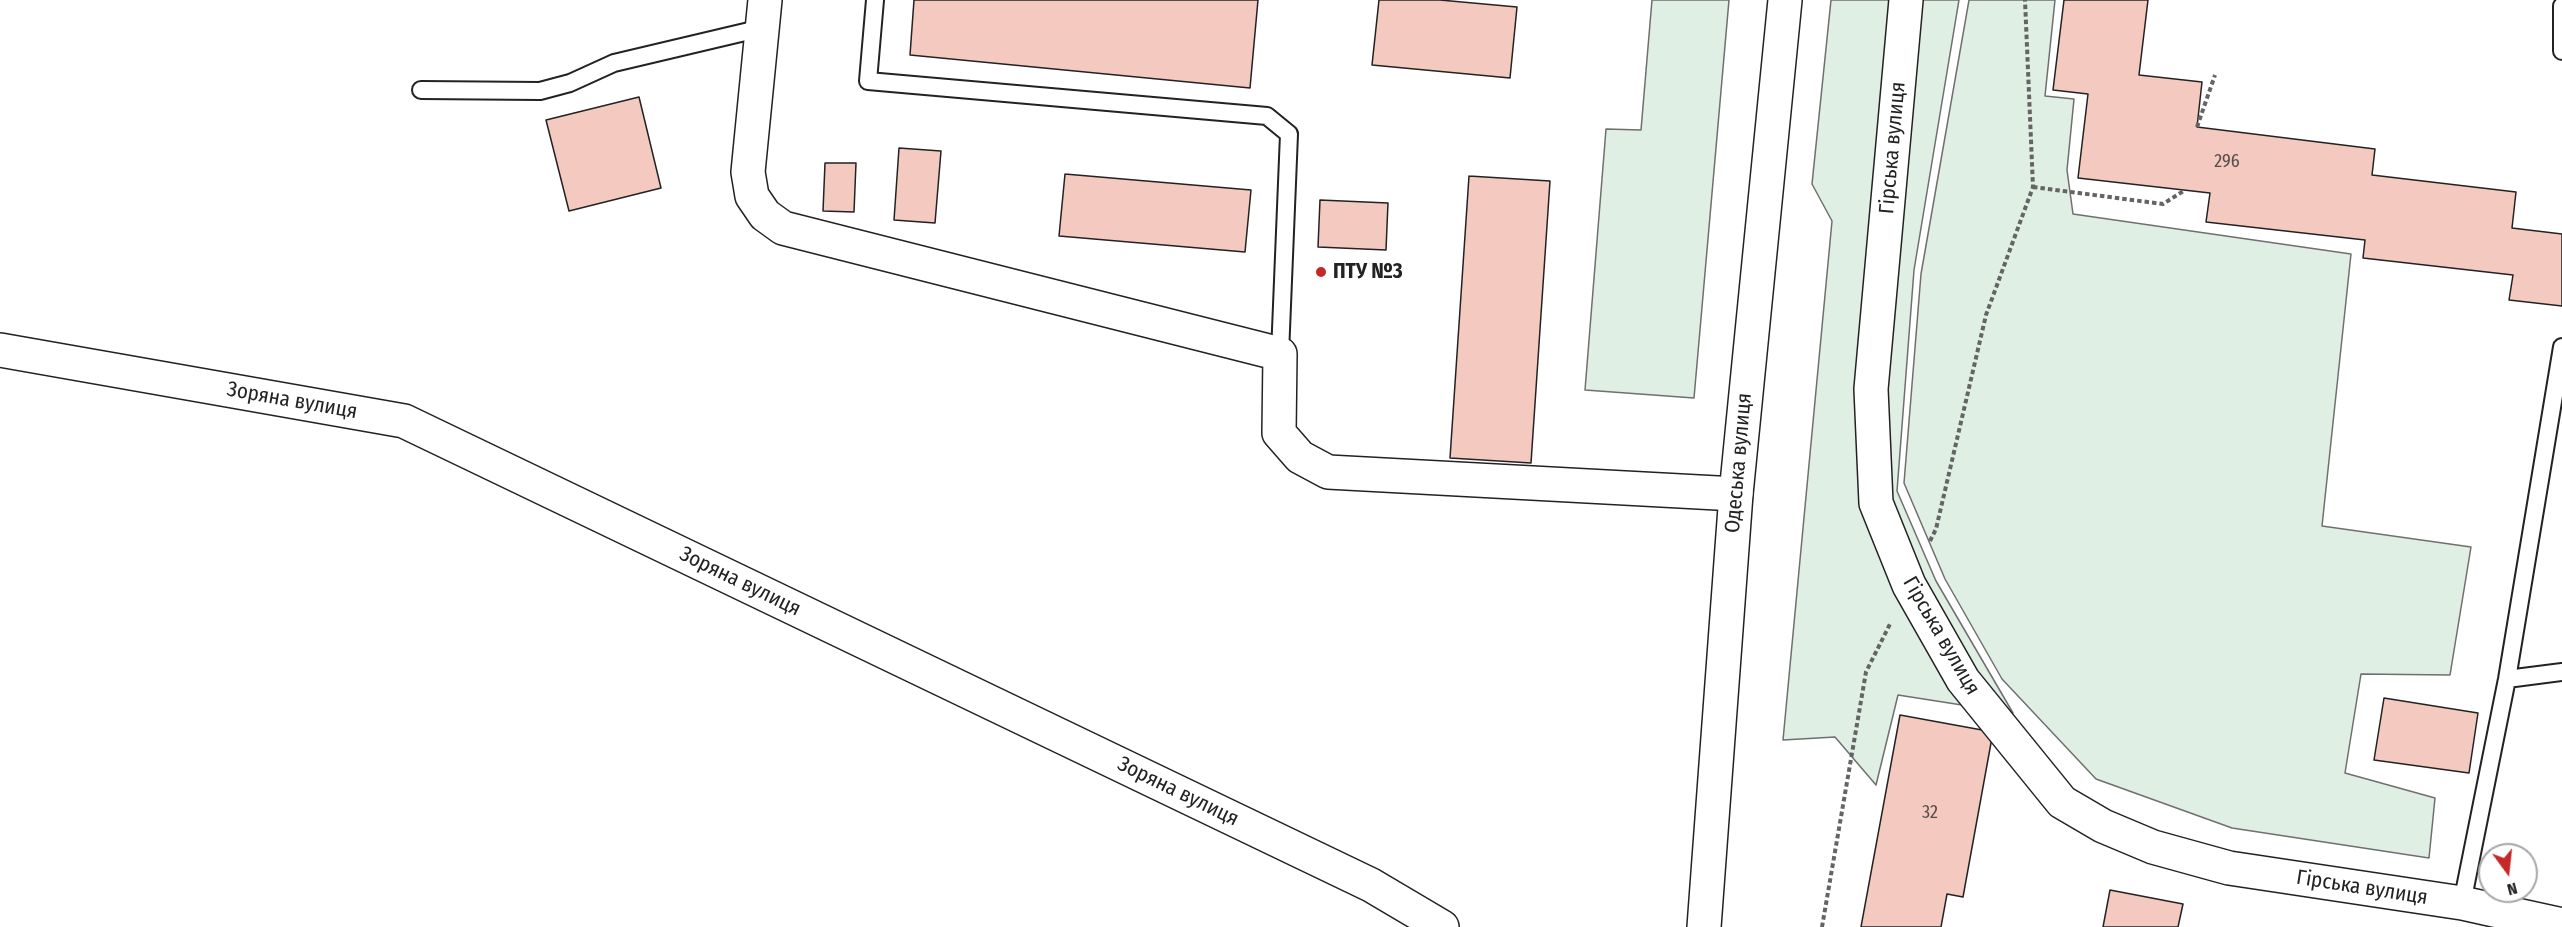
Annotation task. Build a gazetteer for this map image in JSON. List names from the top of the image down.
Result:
{
  "streets": {
    "street": ["Гірська вулиця", "Зоряна вулиця", "Одеська вулиця"]
  },
  "places": ["ПТУ №3"],
  "house_numbers": ["296", "32"],
  "north": "bottom"
}
